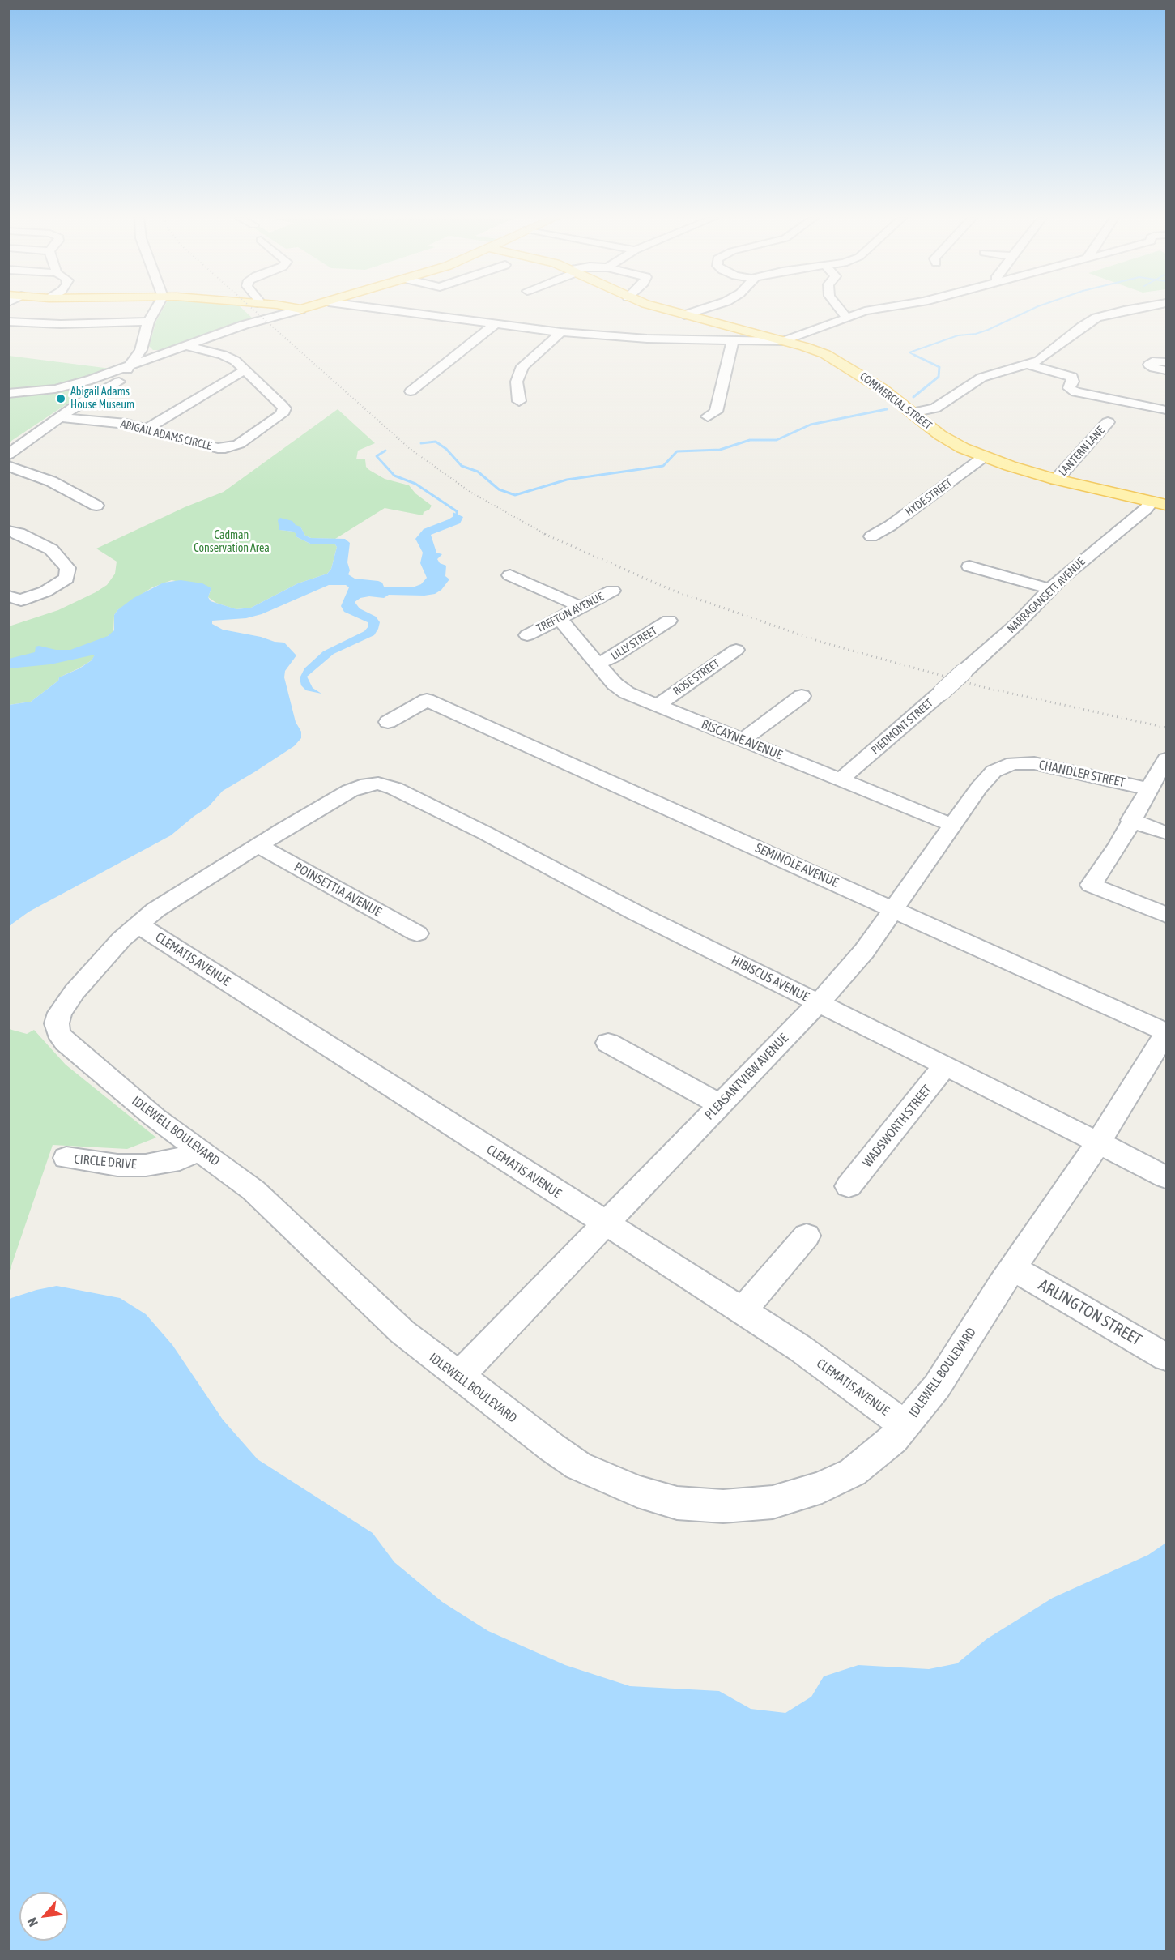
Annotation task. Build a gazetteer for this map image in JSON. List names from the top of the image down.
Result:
{
  "streets": {
    "main road": ["COMMERCIAL STREET"],
    "street": [
      "ABIGAIL ADAMS CIRCLE",
      "LANTERN LANE",
      "HYDE STREET",
      "NARRAGANSETT AVENUE",
      "TREFTON AVENUE",
      "LILLY STREET",
      "ROSE STREET",
      "PIEDMONT STREET",
      "BISCAYNE AVENUE",
      "CHANDLER STREET",
      "SEMINOLE AVENUE",
      "POINSETTIA AVENUE",
      "CLEMATIS AVENUE",
      "HIBISCUS AVENUE",
      "PLEASANTVIEW AVENUE",
      "WADSWORTH STREET",
      "IDLEWELL BOULEVARD",
      "CIRCLE DRIVE",
      "ARLINGTON STREET"
    ]
  },
  "crossings": [
    ["COMMERCIAL STREET", "LANTERN LANE"],
    ["COMMERCIAL STREET", "HYDE STREET"],
    ["COMMERCIAL STREET", "NARRAGANSETT AVENUE"],
    ["NARRAGANSETT AVENUE", "PIEDMONT STREET"],
    ["TREFTON AVENUE", "BISCAYNE AVENUE"],
    ["LILLY STREET", "BISCAYNE AVENUE"],
    ["ROSE STREET", "BISCAYNE AVENUE"],
    ["PIEDMONT STREET", "BISCAYNE AVENUE"],
    ["BISCAYNE AVENUE", "PLEASANTVIEW AVENUE"],
    ["CHANDLER STREET", "PLEASANTVIEW AVENUE"],
    ["SEMINOLE AVENUE", "PLEASANTVIEW AVENUE"],
    ["SEMINOLE AVENUE", "IDLEWELL BOULEVARD"],
    ["POINSETTIA AVENUE", "IDLEWELL BOULEVARD"],
    ["CLEMATIS AVENUE", "PLEASANTVIEW AVENUE"],
    ["CLEMATIS AVENUE", "IDLEWELL BOULEVARD"],
    ["HIBISCUS AVENUE", "PLEASANTVIEW AVENUE"],
    ["HIBISCUS AVENUE", "WADSWORTH STREET"],
    ["HIBISCUS AVENUE", "IDLEWELL BOULEVARD"],
    ["PLEASANTVIEW AVENUE", "IDLEWELL BOULEVARD"],
    ["IDLEWELL BOULEVARD", "CIRCLE DRIVE"],
    ["IDLEWELL BOULEVARD", "ARLINGTON STREET"]
  ],
  "parks": ["Cadman Conservation Area"],
  "places": ["Abigail Adams House Museum"],
  "north": "bottom left"
}
